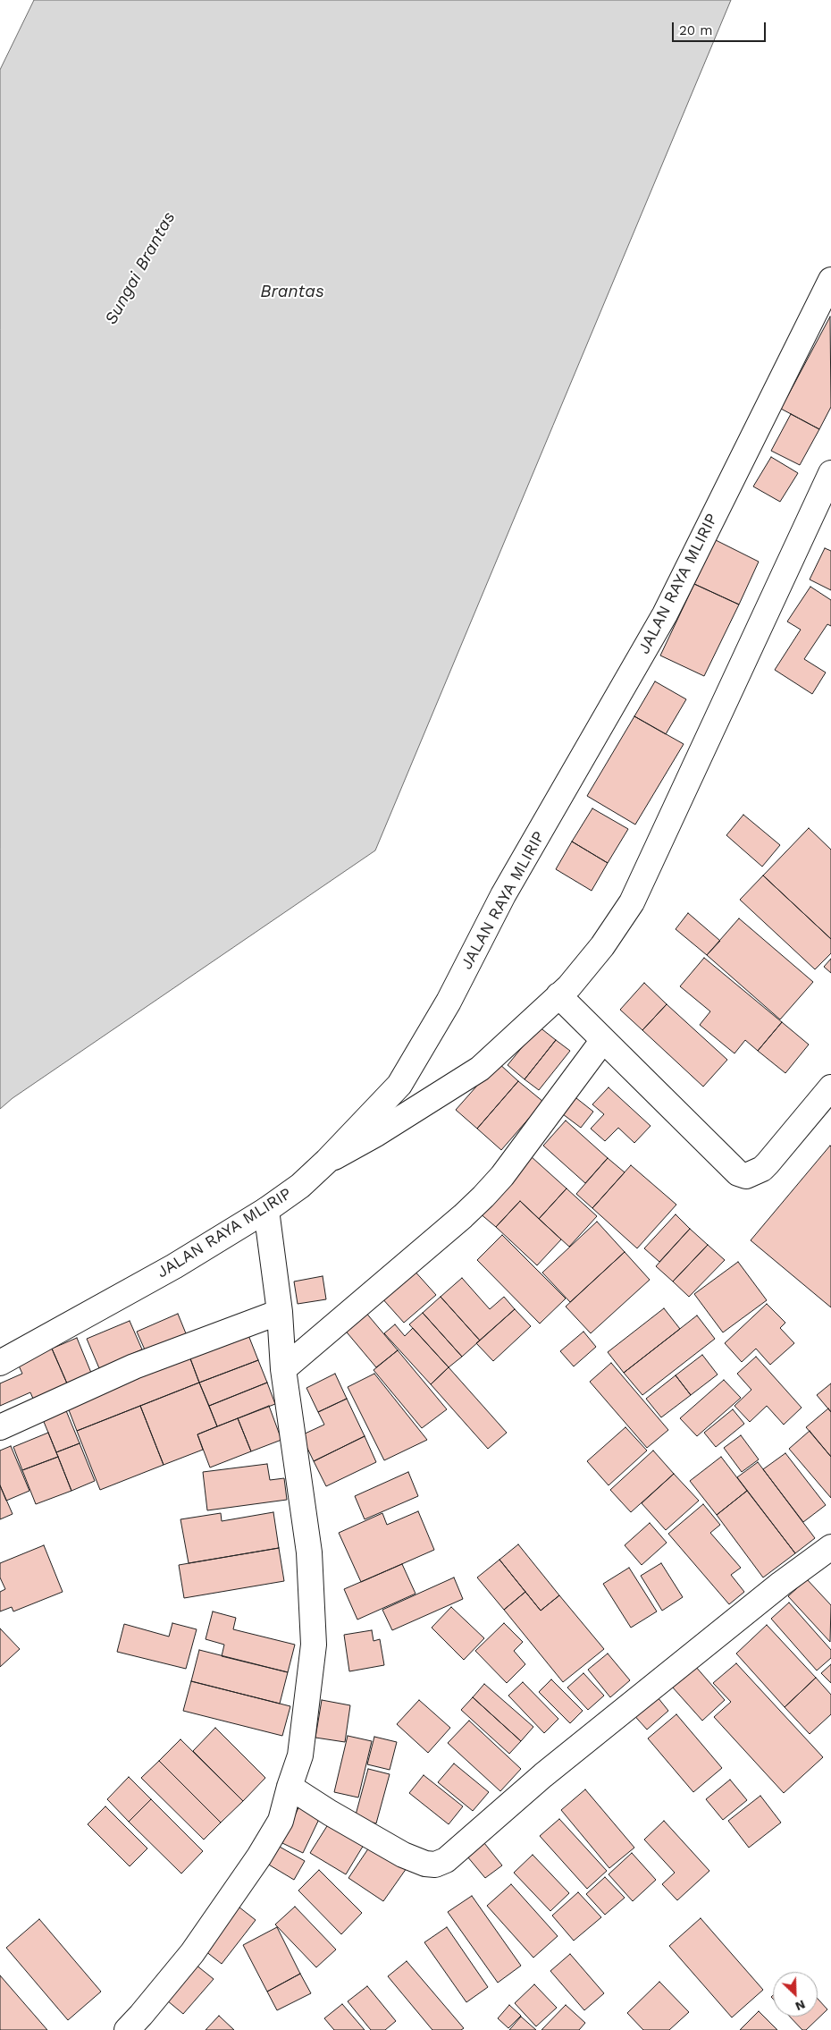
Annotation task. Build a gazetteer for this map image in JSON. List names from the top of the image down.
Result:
{
  "streets": {
    "street": ["JALAN RAYA MLIRIP"]
  },
  "water": ["Sungai Brantas", "Brantas"],
  "scale_bar": "20 m",
  "north": "bottom right"
}
